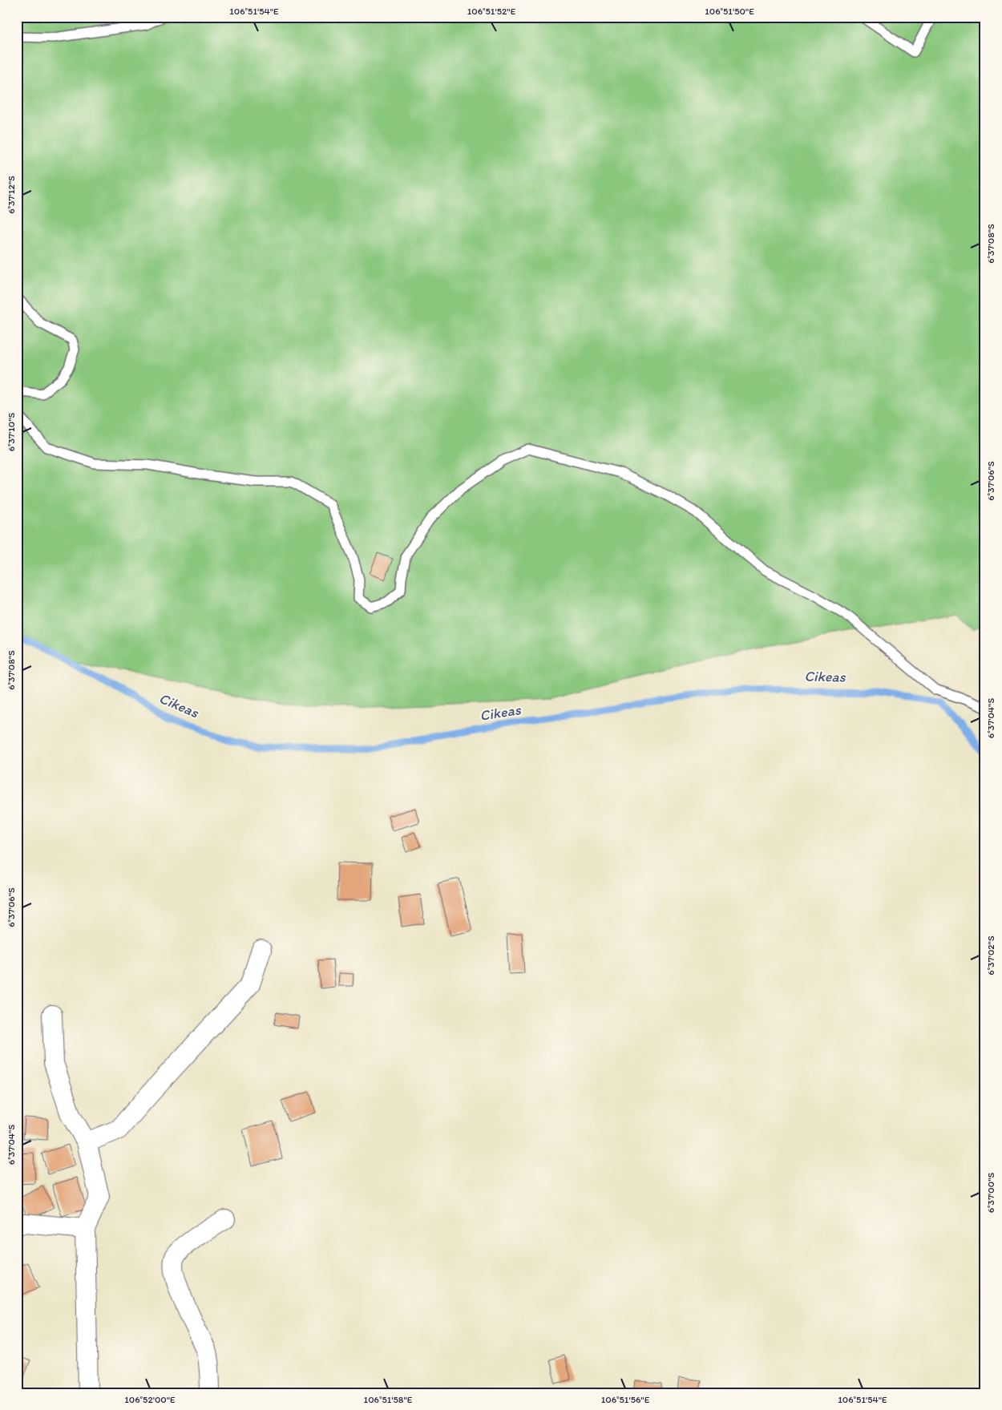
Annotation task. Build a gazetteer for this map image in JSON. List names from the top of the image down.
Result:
{
  "water": ["Cikeas"],
  "coordinates": [
    "106°51'54\"E",
    "106°51'52\"E",
    "106°51'50\"E",
    "6°37'12\"S",
    "6°37'08\"S",
    "6°37'10\"S",
    "6°37'06\"S",
    "6°37'04\"S",
    "6°37'02\"S",
    "6°37'00\"S",
    "106°52'00\"E",
    "106°51'58\"E",
    "106°51'56\"E"
  ]
}
